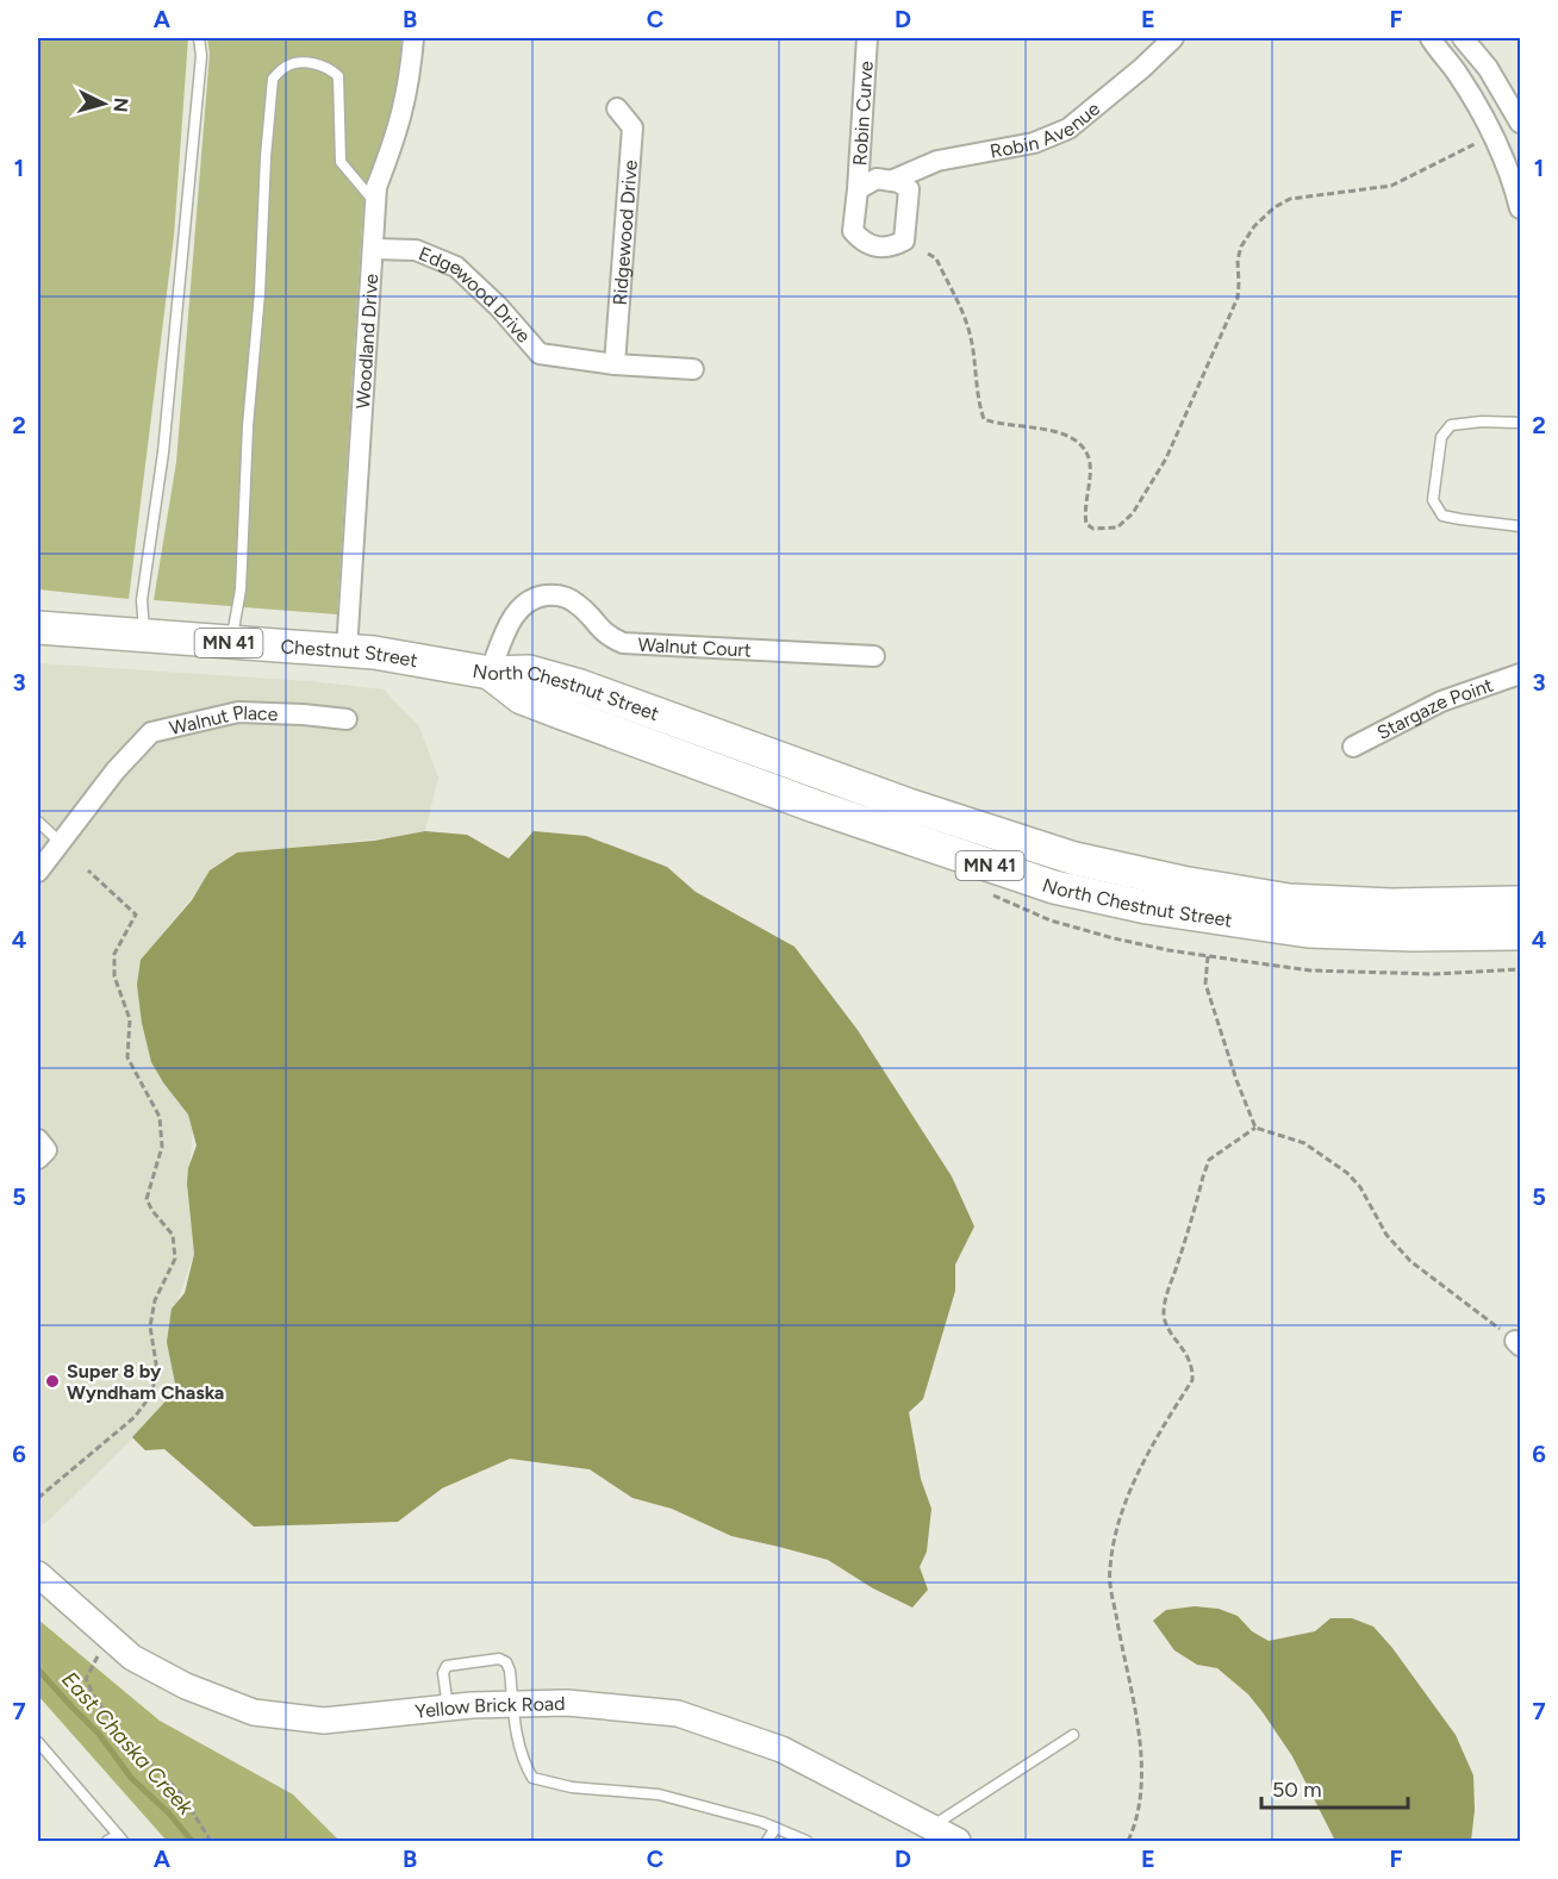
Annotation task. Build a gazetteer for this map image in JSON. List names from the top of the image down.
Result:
{
  "streets": {
    "main road": ["MN 41", "Chestnut Street", "North Chestnut Street"],
    "street": [
      "Robin Curve",
      "Robin Avenue",
      "Ridgewood Drive",
      "Edgewood Drive",
      "Woodland Drive",
      "Walnut Court",
      "Stargaze Point",
      "Walnut Place",
      "Yellow Brick Road"
    ]
  },
  "crossings": [
    ["Robin Curve", "Robin Avenue"],
    ["Ridgewood Drive", "Edgewood Drive"],
    ["Edgewood Drive", "Woodland Drive"],
    ["Woodland Drive", "Chestnut Street"],
    ["Walnut Court", "Chestnut Street"],
    ["Walnut Court", "North Chestnut Street"],
    ["Chestnut Street", "North Chestnut Street"]
  ],
  "water": ["East Chaska Creek"],
  "places": ["Super 8 by Wyndham Chaska"],
  "scale_bar": "50 m",
  "north": "right",
  "grid": {
    "columns": [
      "A",
      "B",
      "C",
      "D",
      "E",
      "F"
    ],
    "rows": [
      "1",
      "2",
      "3",
      "4",
      "5",
      "6",
      "7"
    ]
  }
}
